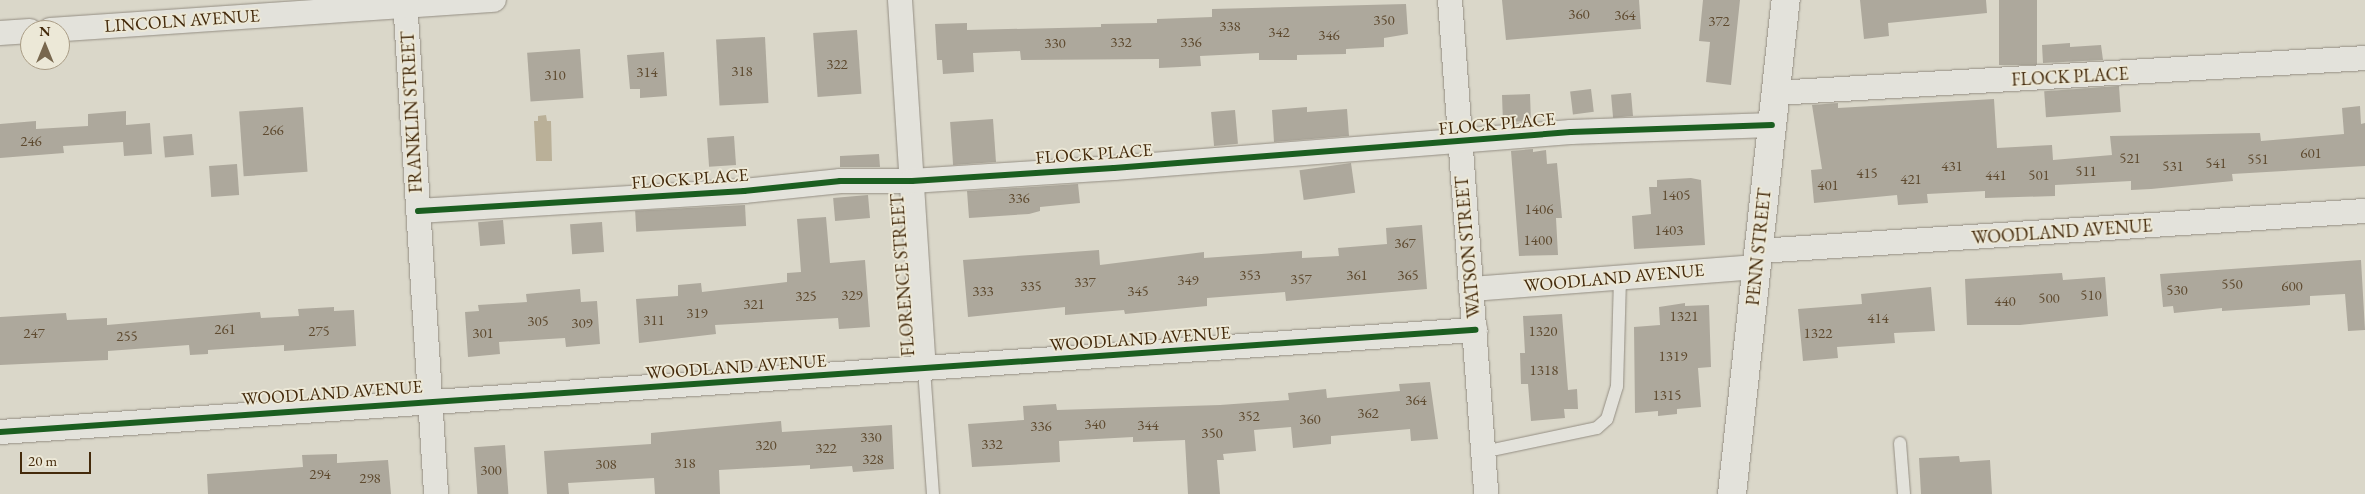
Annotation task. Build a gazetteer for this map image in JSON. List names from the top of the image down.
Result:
{
  "streets": {
    "street": [
      "LINCOLN AVENUE",
      "FLOCK PLACE",
      "FRANKLIN STREET",
      "WOODLAND AVENUE",
      "WATSON STREET",
      "PENN STREET",
      "FLORENCE STREET"
    ]
  },
  "crossings": [
    ["LINCOLN AVENUE", "FRANKLIN STREET"],
    ["FLOCK PLACE", "FRANKLIN STREET"],
    ["FLOCK PLACE", "WATSON STREET"],
    ["FLOCK PLACE", "PENN STREET"],
    ["FLOCK PLACE", "FLORENCE STREET"],
    ["FRANKLIN STREET", "WOODLAND AVENUE"],
    ["WOODLAND AVENUE", "WATSON STREET"],
    ["WOODLAND AVENUE", "PENN STREET"],
    ["WOODLAND AVENUE", "FLORENCE STREET"]
  ],
  "house_numbers": [
    "360",
    "364",
    "350",
    "372",
    "338",
    "342",
    "346",
    "332",
    "336",
    "330",
    "322",
    "318",
    "314",
    "310",
    "266",
    "246",
    "601",
    "521",
    "551",
    "541",
    "431",
    "531",
    "511",
    "415",
    "441",
    "501",
    "421",
    "401",
    "1405",
    "336",
    "1406",
    "1403",
    "1400",
    "367",
    "353",
    "361",
    "365",
    "357",
    "349",
    "337",
    "550",
    "335",
    "600",
    "530",
    "333",
    "345",
    "329",
    "510",
    "325",
    "500",
    "440",
    "321",
    "319",
    "1321",
    "414",
    "311",
    "305",
    "309",
    "261",
    "275",
    "1320",
    "247",
    "301",
    "1322",
    "255",
    "1319",
    "1318",
    "1315",
    "364",
    "362",
    "352",
    "360",
    "340",
    "344",
    "336",
    "350",
    "330",
    "332",
    "320",
    "322",
    "328",
    "318",
    "308",
    "300",
    "294",
    "298"
  ],
  "scale_bar": "20 m",
  "north": "top"
}
